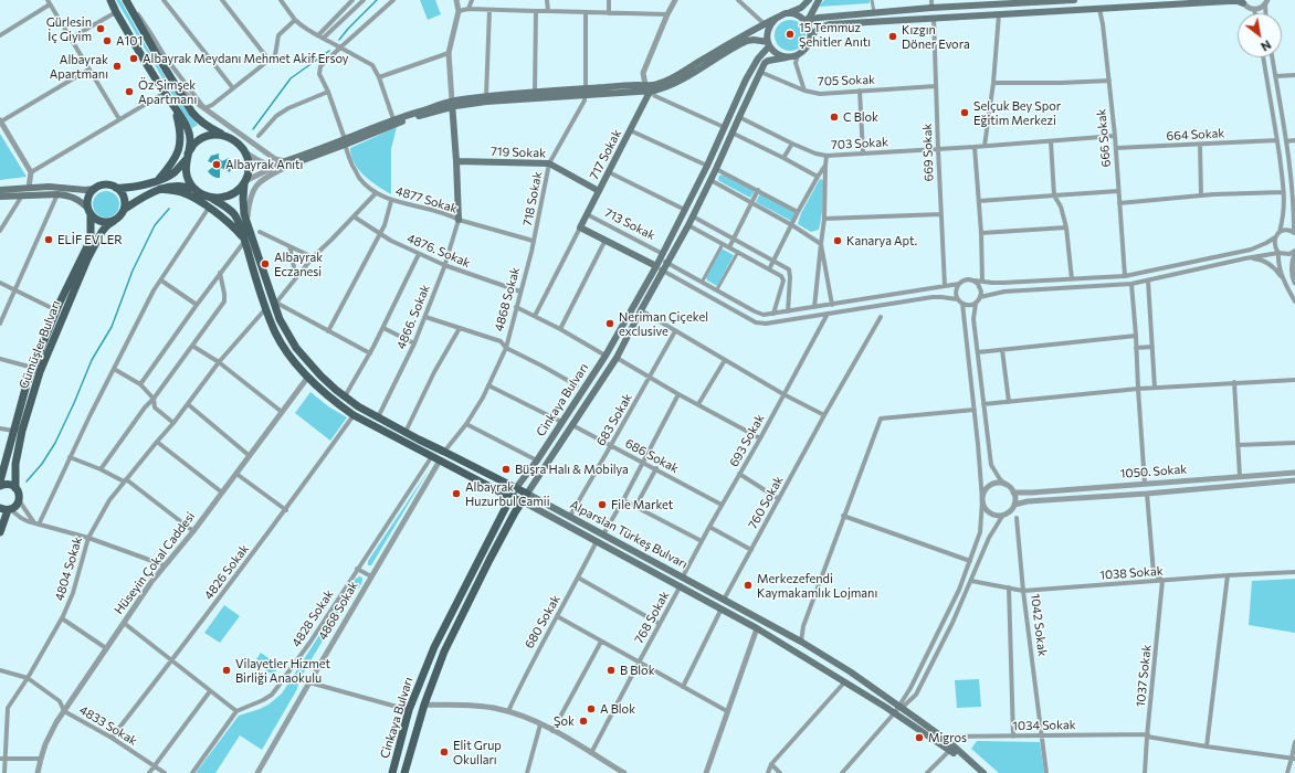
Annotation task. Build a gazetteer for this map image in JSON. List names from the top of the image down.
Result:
{
  "streets": {
    "main road": [
      "719 Sokak",
      "717 Sokak",
      "713 Sokak",
      "Gümüşler Bulvarı",
      "Cinkaya Bulvarı",
      "Alparslan Türkeş Bulvarı"
    ],
    "street": [
      "705 Sokak",
      "664 Sokak",
      "666 Sokak",
      "703 Sokak",
      "669 Sokak",
      "718 Sokak",
      "4877 Sokak",
      "4876. Sokak",
      "4868 Sokak",
      "4866. Sokak",
      "683 Sokak",
      "693 Sokak",
      "686 Sokak",
      "1050. Sokak",
      "760 Sokak",
      "Hüseyin Çokal Caddesi",
      "4804 Sokak",
      "4826 Sokak",
      "1038 Sokak",
      "768 Sokak",
      "4828 Sokak",
      "680 Sokak",
      "1042 Sokak",
      "1037 Sokak",
      "4833 Sokak",
      "1034 Sokak"
    ]
  },
  "crossings": [
    ["705 Sokak", "669 Sokak"],
    ["705 Sokak", "Cinkaya Bulvarı"],
    ["664 Sokak", "666 Sokak"],
    ["666 Sokak", "703 Sokak"],
    ["703 Sokak", "669 Sokak"],
    ["703 Sokak", "Cinkaya Bulvarı"],
    ["719 Sokak", "717 Sokak"],
    ["719 Sokak", "718 Sokak"],
    ["717 Sokak", "713 Sokak"],
    ["718 Sokak", "4877 Sokak"],
    ["718 Sokak", "4868 Sokak"],
    ["4877 Sokak", "4868 Sokak"],
    ["4877 Sokak", "4866. Sokak"],
    ["713 Sokak", "Cinkaya Bulvarı"],
    ["4876. Sokak", "4868 Sokak"],
    ["4876. Sokak", "4866. Sokak"],
    ["4868 Sokak", "Alparslan Türkeş Bulvarı"],
    ["4866. Sokak", "Alparslan Türkeş Bulvarı"],
    ["Cinkaya Bulvarı", "686 Sokak"],
    ["Cinkaya Bulvarı", "Alparslan Türkeş Bulvarı"],
    ["683 Sokak", "686 Sokak"],
    ["683 Sokak", "Alparslan Türkeş Bulvarı"],
    ["693 Sokak", "686 Sokak"],
    ["693 Sokak", "Alparslan Türkeş Bulvarı"],
    ["760 Sokak", "Alparslan Türkeş Bulvarı"],
    ["Alparslan Türkeş Bulvarı", "Hüseyin Çokal Caddesi"],
    ["Alparslan Türkeş Bulvarı", "4804 Sokak"],
    ["Alparslan Türkeş Bulvarı", "4826 Sokak"],
    ["Alparslan Türkeş Bulvarı", "768 Sokak"],
    ["Alparslan Türkeş Bulvarı", "4828 Sokak"],
    ["Alparslan Türkeş Bulvarı", "680 Sokak"],
    ["Alparslan Türkeş Bulvarı", "1034 Sokak"],
    ["Hüseyin Çokal Caddesi", "4833 Sokak"],
    ["4804 Sokak", "4833 Sokak"],
    ["4826 Sokak", "4833 Sokak"],
    ["1038 Sokak", "1042 Sokak"],
    ["1038 Sokak", "1037 Sokak"],
    ["1042 Sokak", "1034 Sokak"],
    ["1037 Sokak", "1034 Sokak"]
  ],
  "places": [
    "Gürlesin İç Giyim",
    "15 Temmuz Şehitler Anıtı",
    "Kızgın Döner Evora",
    "A101",
    "Albayrak Meydanı Mehmet Akif Ersoy",
    "Albayrak Apartmanı",
    "Öz Şimşek Apartmanı",
    "Selçuk Bey Spor Eğitim Merkezi",
    "C Blok",
    "Albayrak Anıtı",
    "ELİF EVLER",
    "Kanarya Apt.",
    "Albayrak Eczanesi",
    "Neriman Çiçekel exclusive",
    "Büşra Halı & Mobilya",
    "Albayrak Huzurbul Camii",
    "File Market",
    "Merkezefendi Kaymakamlık Lojmanı",
    "Vilayetler Hizmet Birliği Anaokulu",
    "B Blok",
    "A Blok",
    "Şok",
    "Migros",
    "Elit Grup Okulları"
  ],
  "north": "bottom right"
}
